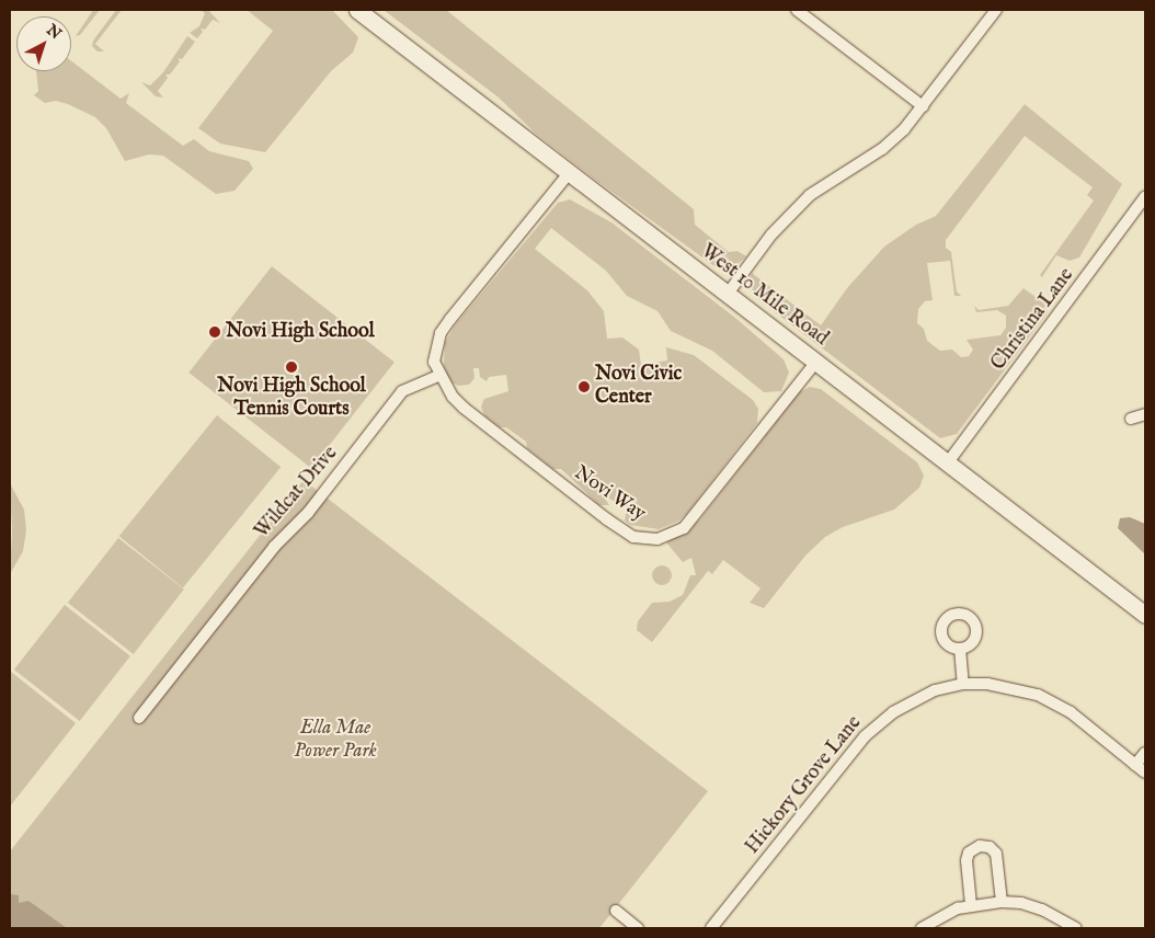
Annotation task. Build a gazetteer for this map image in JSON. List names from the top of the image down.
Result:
{
  "streets": {
    "main road": ["West 10 Mile Road"],
    "street": [
      "Christina Lane",
      "Wildcat Drive",
      "Novi Way",
      "Hickory Grove Lane"
    ]
  },
  "crossings": [
    ["West 10 Mile Road", "Christina Lane"],
    ["West 10 Mile Road", "Novi Way"],
    ["Wildcat Drive", "Novi Way"]
  ],
  "parks": ["Ella Mae Power Park"],
  "places": ["Novi High School", "Novi High School Tennis Courts", "Novi Civic Center"],
  "north": "top right"
}
